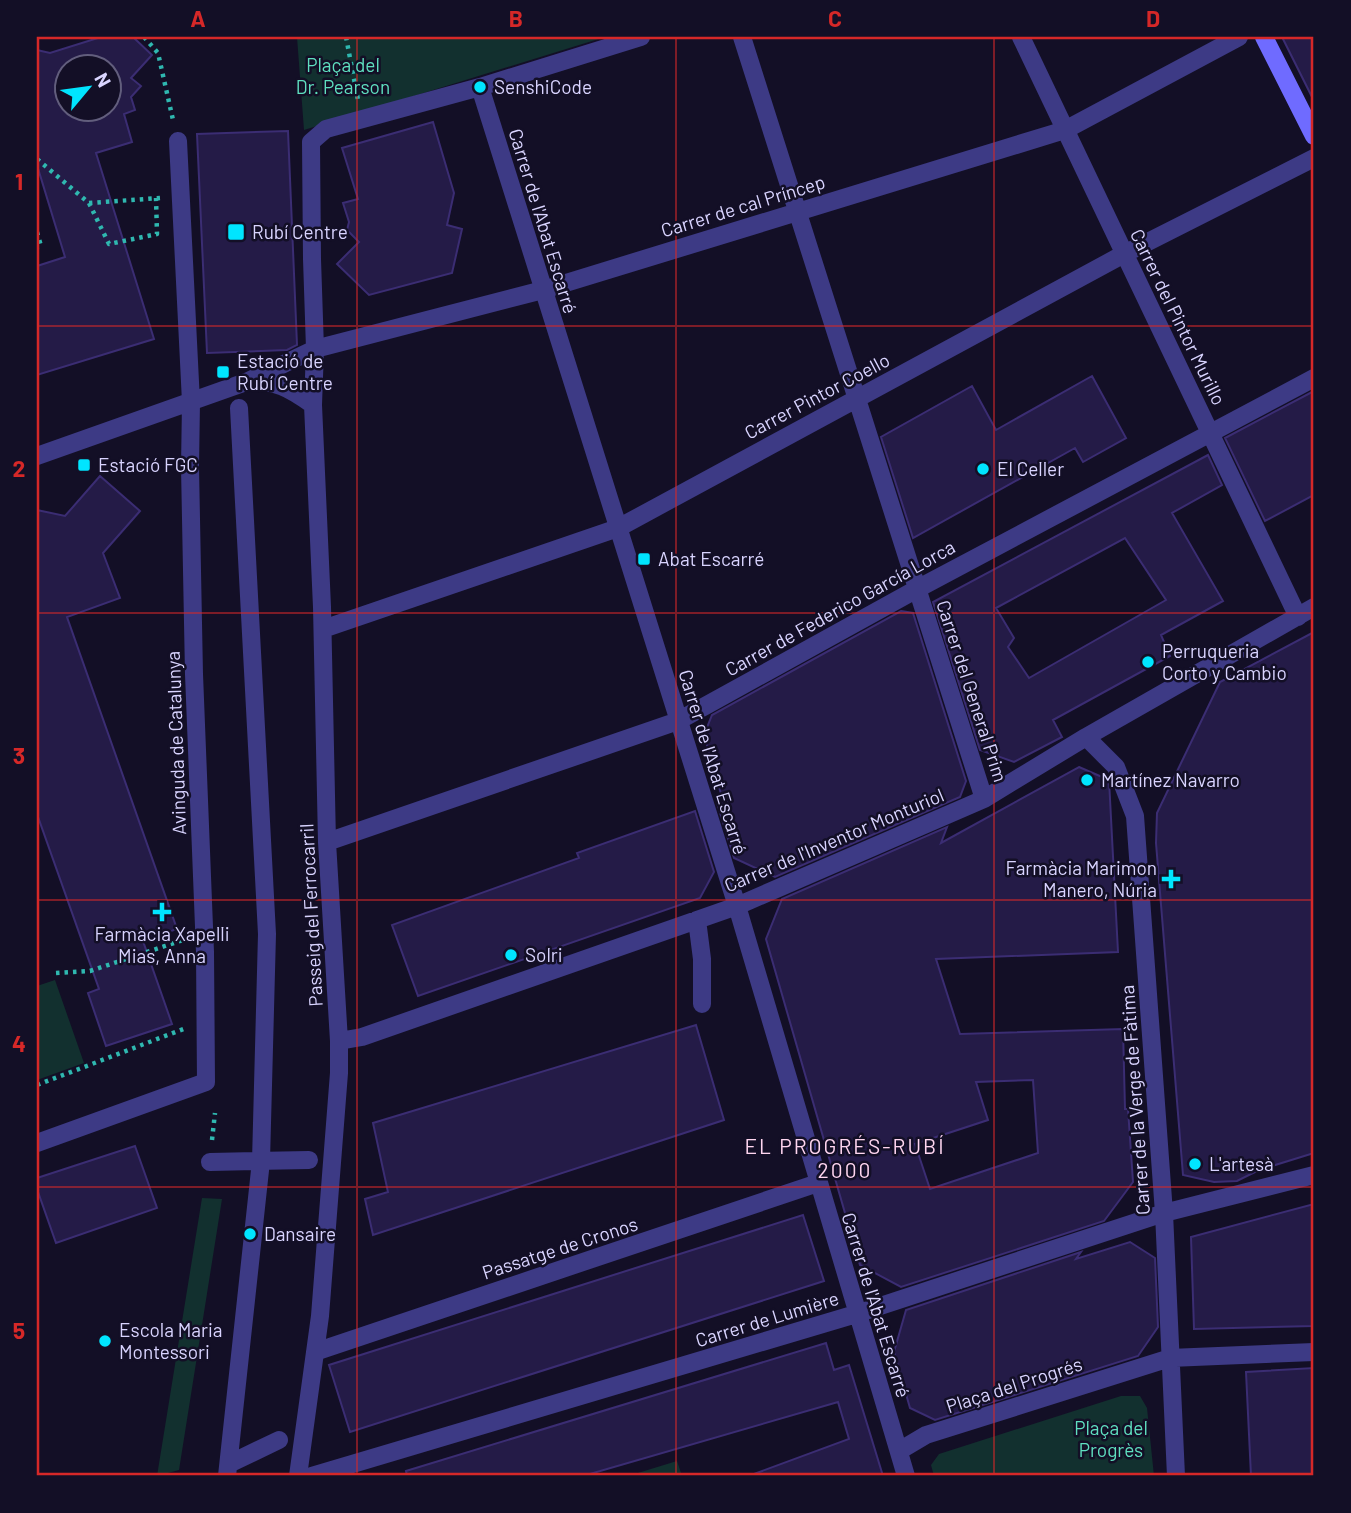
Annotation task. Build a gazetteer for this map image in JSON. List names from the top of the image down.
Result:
{
  "streets": {
    "street": [
      "Carrer de cal Príncep",
      "Carrer de l'Abat Escarré",
      "Carrer del Pintor Murillo",
      "Carrer Pintor Coello",
      "Carrer de Federico García Lorca",
      "Carrer del General Prim",
      "Avinguda de Catalunya",
      "Carrer de l'Inventor Monturiol",
      "Passeig del Ferrocarril",
      "Carrer de la Verge de Fàtima",
      "Passatge de Cronos",
      "Carrer de Lumière",
      "Plaça del Progrés"
    ]
  },
  "crossings": [
    ["Carrer de cal Príncep", "Carrer de l'Abat Escarré"],
    ["Carrer de cal Príncep", "Carrer del Pintor Murillo"],
    ["Carrer de cal Príncep", "Carrer del General Prim"],
    ["Carrer de cal Príncep", "Avinguda de Catalunya"],
    ["Carrer de cal Príncep", "Passeig del Ferrocarril"],
    ["Carrer de l'Abat Escarré", "Carrer Pintor Coello"],
    ["Carrer de l'Abat Escarré", "Carrer de Federico García Lorca"],
    ["Carrer de l'Abat Escarré", "Carrer de l'Inventor Monturiol"],
    ["Carrer de l'Abat Escarré", "Passatge de Cronos"],
    ["Carrer de l'Abat Escarré", "Carrer de Lumière"],
    ["Carrer de l'Abat Escarré", "Plaça del Progrés"],
    ["Carrer del Pintor Murillo", "Carrer Pintor Coello"],
    ["Carrer del Pintor Murillo", "Carrer de Federico García Lorca"],
    ["Carrer del Pintor Murillo", "Carrer de l'Inventor Monturiol"],
    ["Carrer Pintor Coello", "Carrer del General Prim"],
    ["Carrer Pintor Coello", "Passeig del Ferrocarril"],
    ["Carrer de Federico García Lorca", "Carrer del General Prim"],
    ["Carrer de Federico García Lorca", "Passeig del Ferrocarril"],
    ["Carrer del General Prim", "Carrer de l'Inventor Monturiol"],
    ["Carrer de l'Inventor Monturiol", "Passeig del Ferrocarril"],
    ["Carrer de l'Inventor Monturiol", "Carrer de la Verge de Fàtima"],
    ["Passeig del Ferrocarril", "Passatge de Cronos"],
    ["Carrer de la Verge de Fàtima", "Carrer de Lumière"],
    ["Carrer de la Verge de Fàtima", "Plaça del Progrés"]
  ],
  "districts": ["EL PROGRÉS-RUBÍ 2000"],
  "parks": ["Plaça del Dr. Pearson", "Plaça del Progrès"],
  "places": {
    "other": [
      "SenshiCode",
      "El Celler",
      "Perruqueria Corto y Cambio",
      "Martínez Navarro",
      "Solri",
      "L'artesà",
      "Dansaire",
      "Escola Maria Montessori"
    ],
    "transit": [
      "Rubí Centre",
      "Estació de Rubí Centre",
      "Estació FGC",
      "Abat Escarré"
    ],
    "health": ["Farmàcia Marimon Manero, Núria", "Farmàcia Xapelli Mias, Anna"]
  },
  "north": "top right",
  "grid": {
    "columns": [
      "A",
      "B",
      "C",
      "D"
    ],
    "rows": [
      "1",
      "2",
      "3",
      "4",
      "5"
    ]
  }
}
